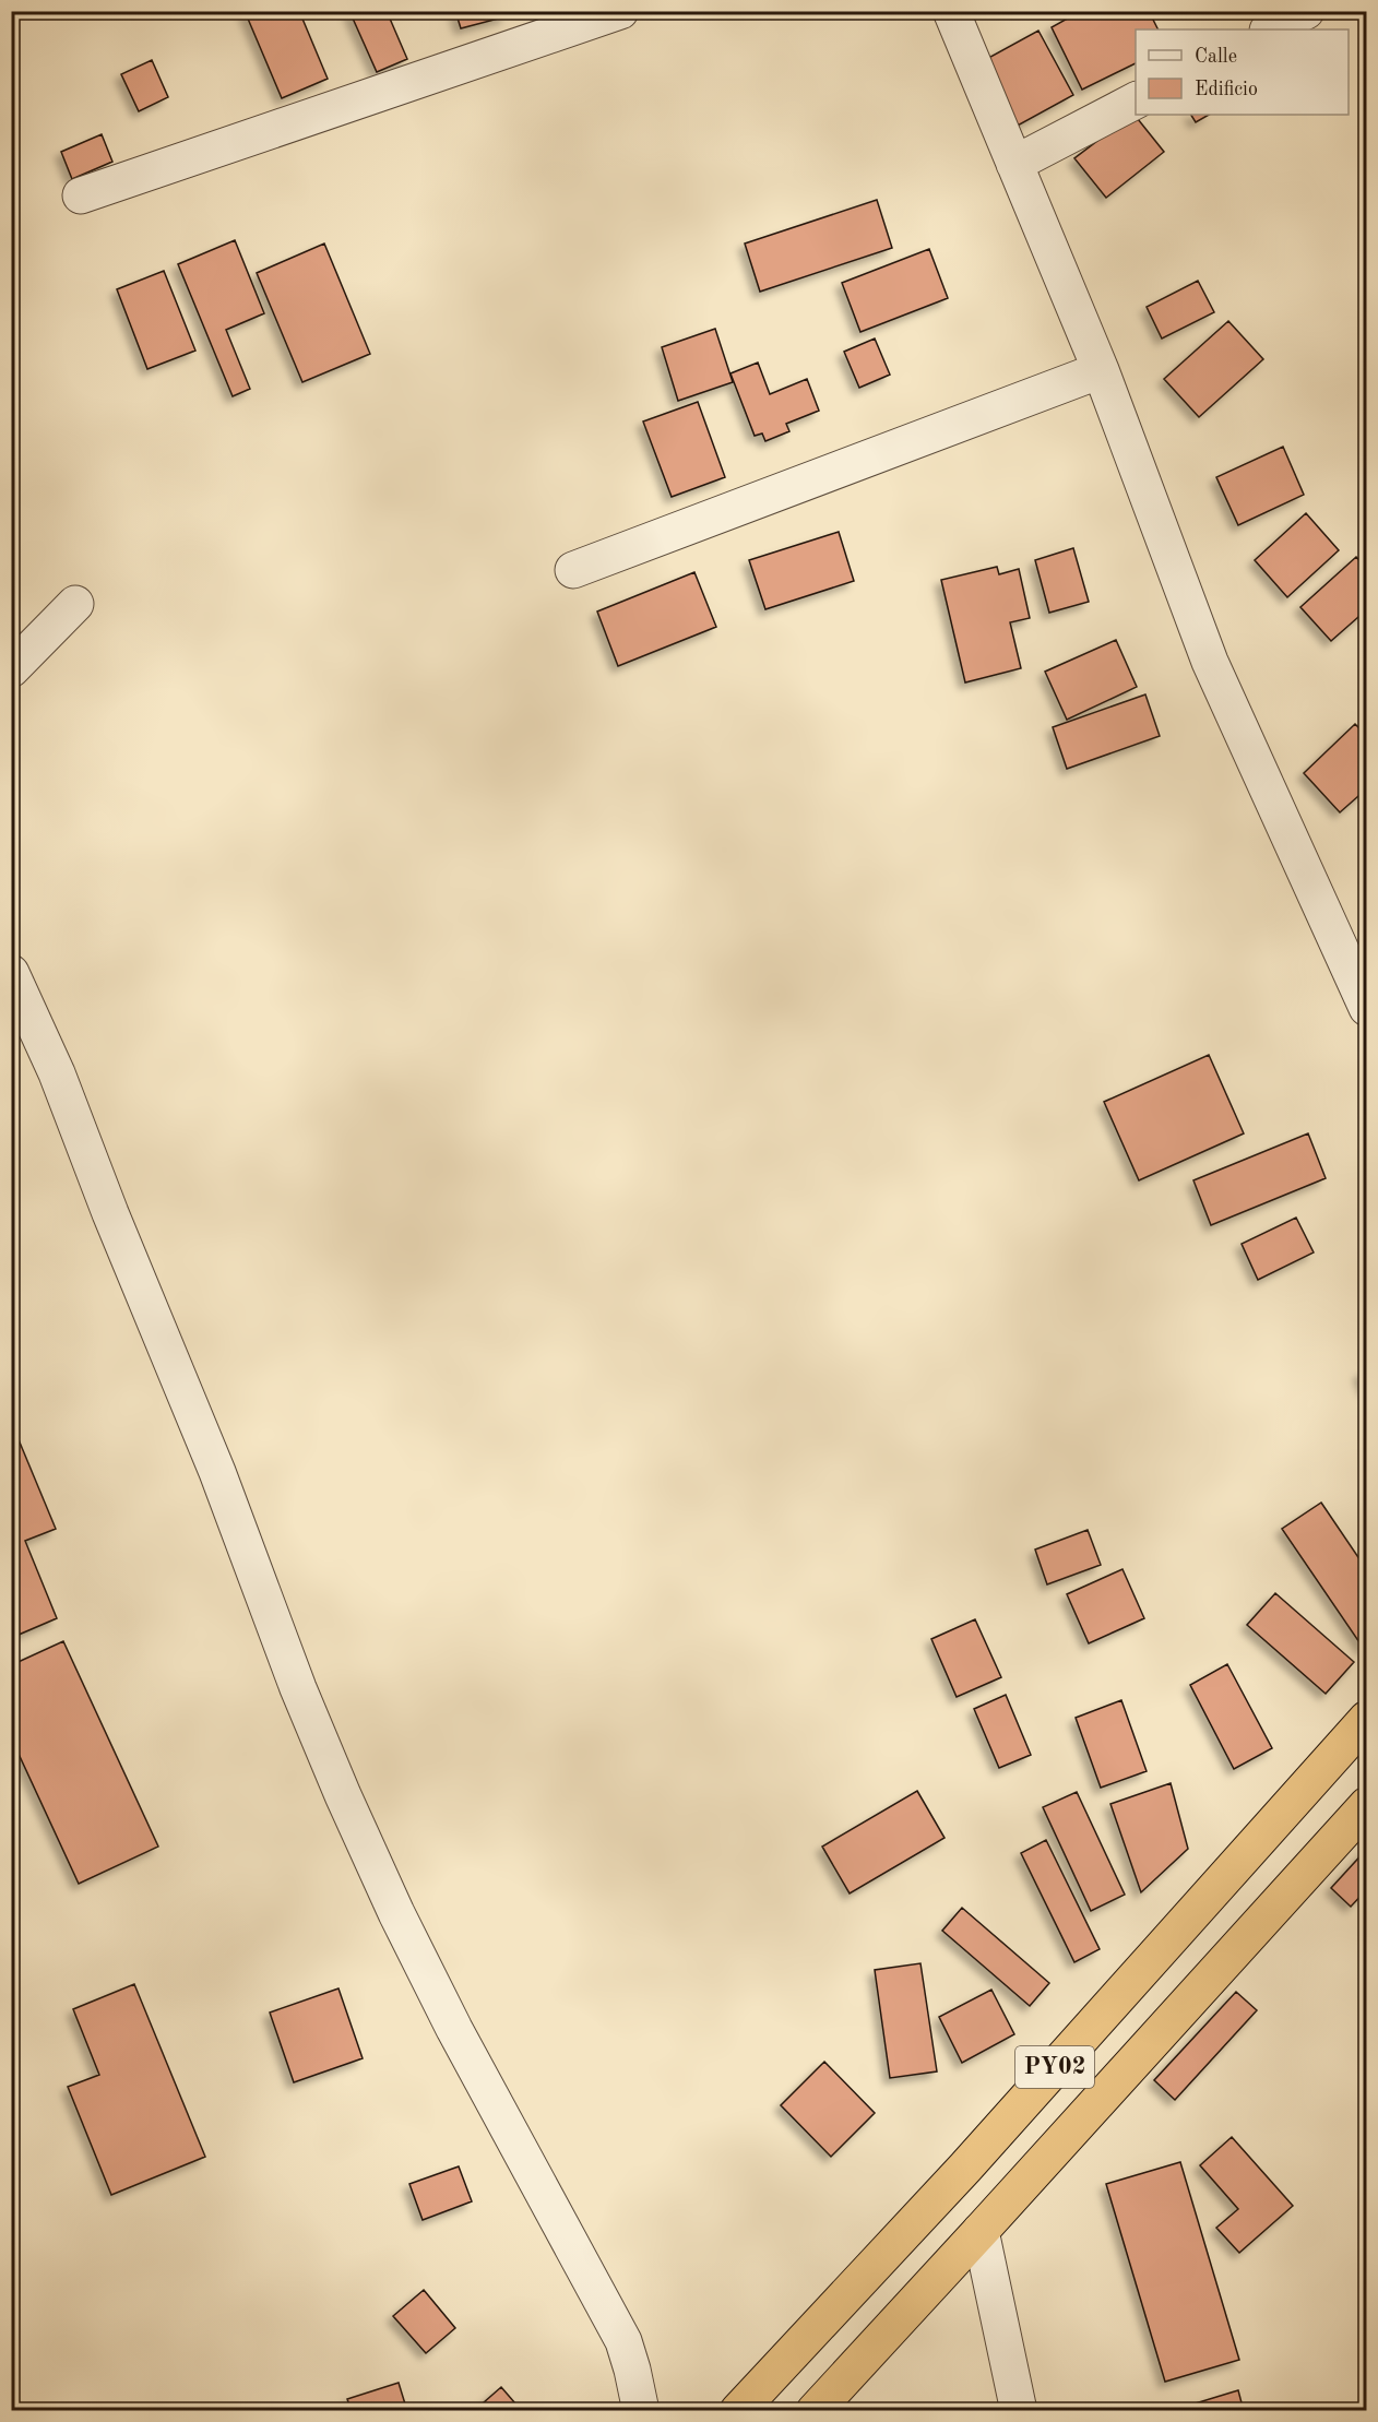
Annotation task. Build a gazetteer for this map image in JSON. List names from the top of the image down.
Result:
{
  "streets": {
    "highway": ["PY02"]
  },
  "legend": ["Calle", "Edificio"]
}
